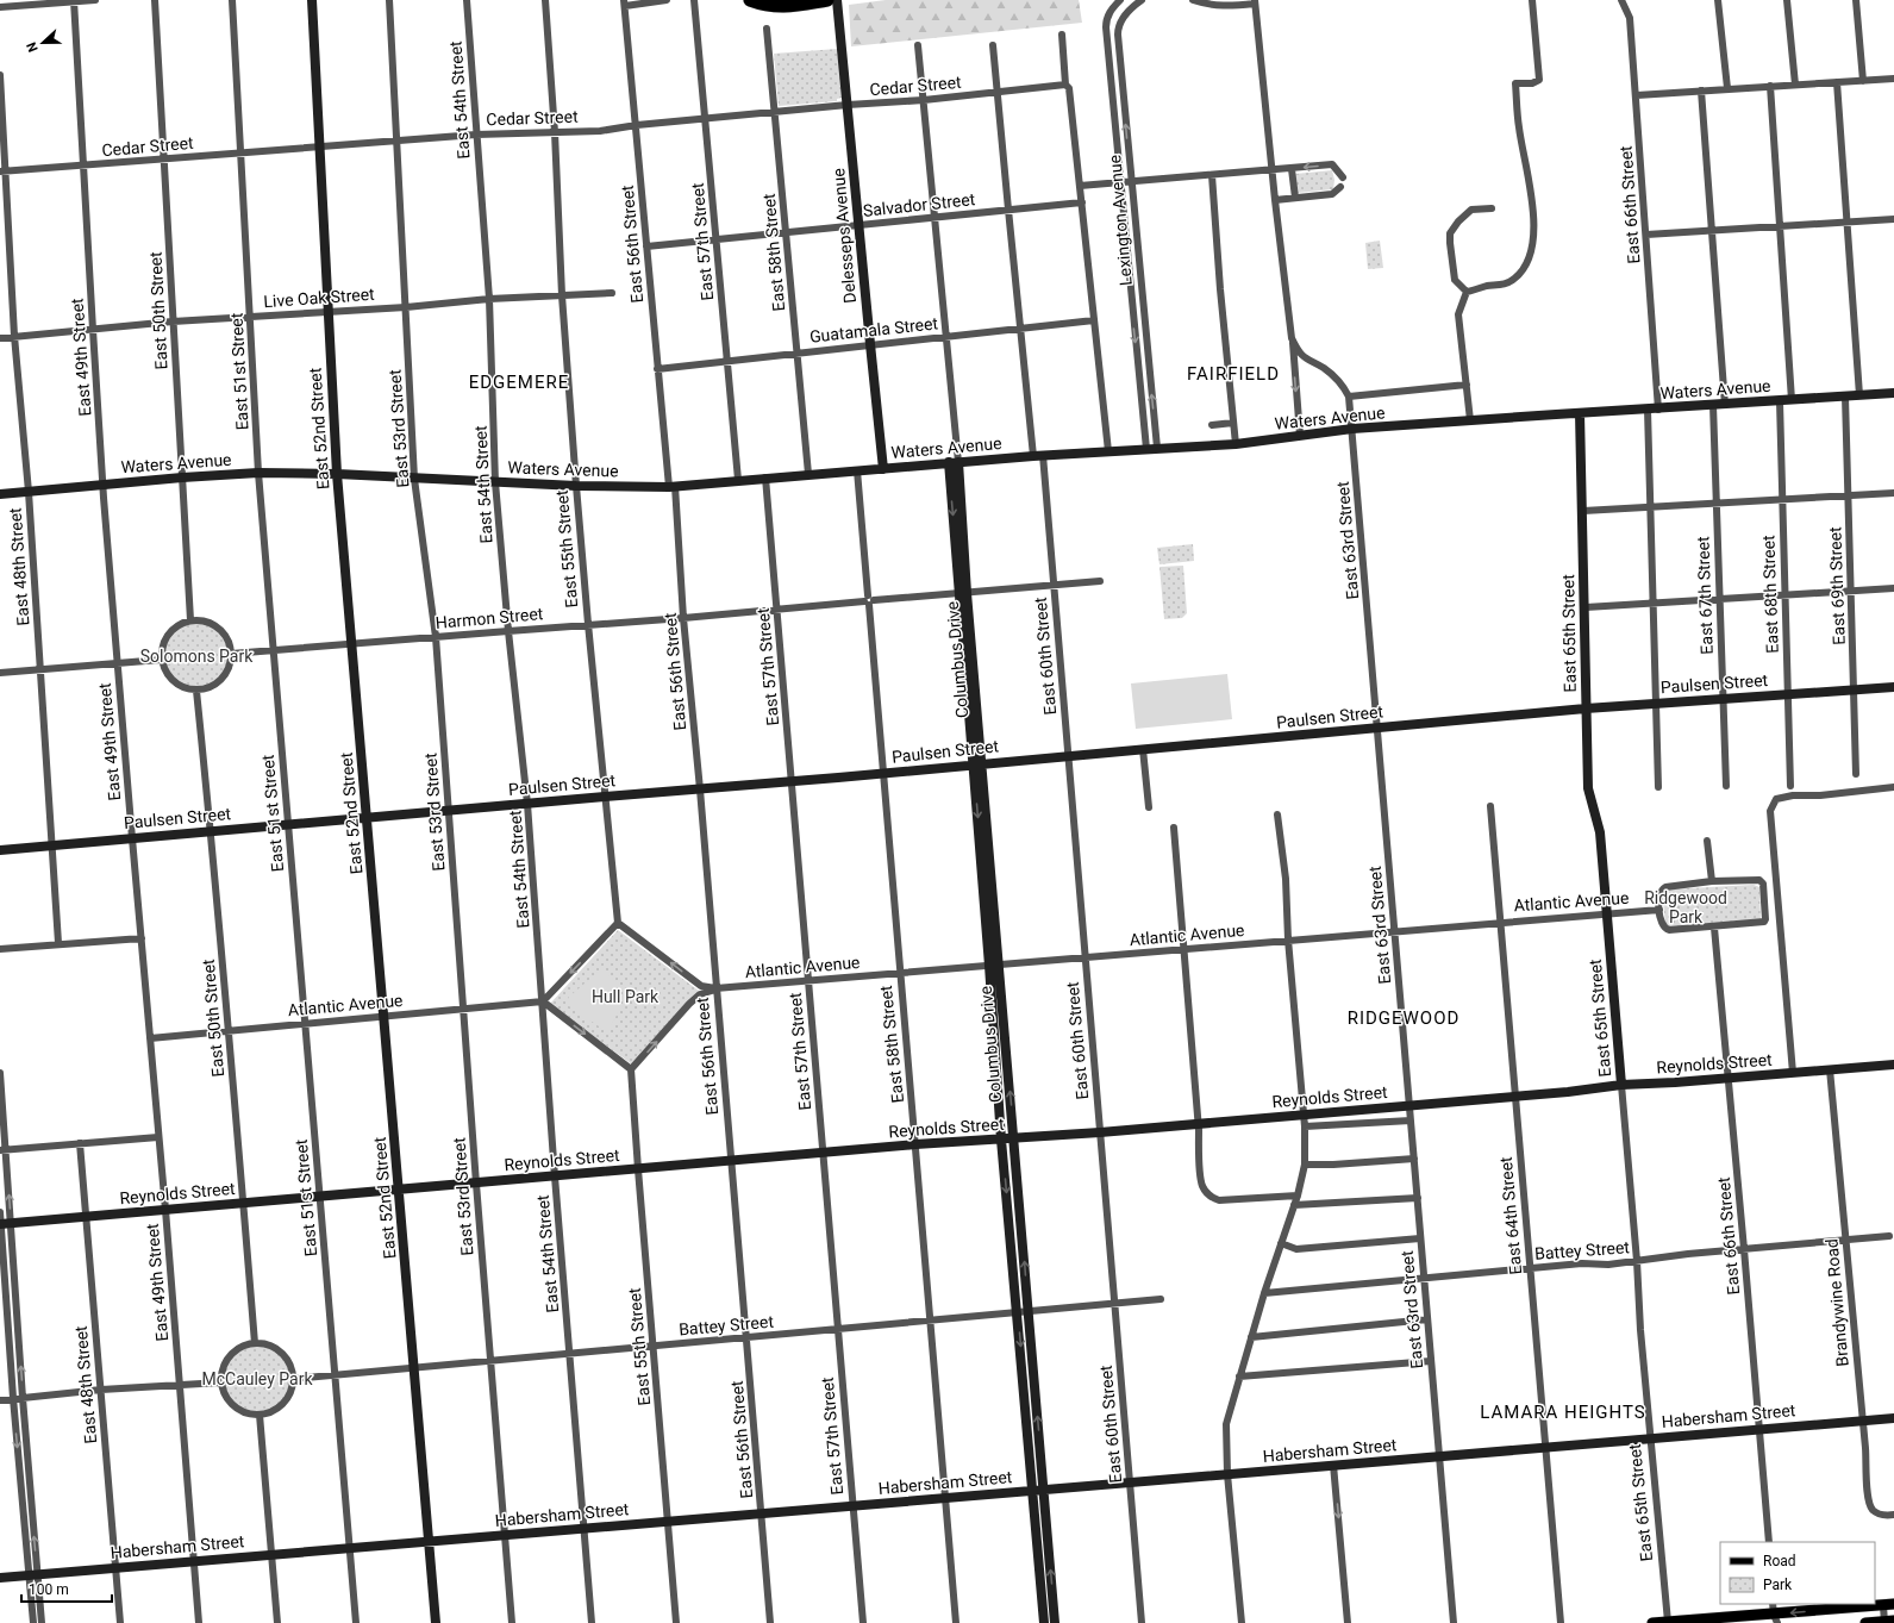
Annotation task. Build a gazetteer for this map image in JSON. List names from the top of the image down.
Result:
{
  "streets": {
    "street": [
      "Cedar Street",
      "East 54th Street",
      "Salvador Street",
      "East 66th Street",
      "Lexington Avenue",
      "Delesseps Avenue",
      "East 57th Street",
      "East 56th Street",
      "East 58th Street",
      "Live Oak Street",
      "East 50th Street",
      "Guatamala Street",
      "East 49th Street",
      "East 51st Street",
      "Waters Avenue",
      "East 52nd Street",
      "East 53rd Street",
      "East 63rd Street",
      "East 55th Street",
      "East 48th Street",
      "East 69th Street",
      "East 68th Street",
      "East 67th Street",
      "Harmon Street",
      "East 65th Street",
      "East 60th Street",
      "Columbus Drive",
      "Paulsen Street",
      "Atlantic Avenue",
      "Reynolds Street",
      "East 64th Street",
      "Battey Street",
      "Brandywine Road",
      "Habersham Street"
    ]
  },
  "crossings": [
    ["Cedar Street", "East 54th Street"],
    ["Cedar Street", "Delesseps Avenue"],
    ["Cedar Street", "East 57th Street"],
    ["Cedar Street", "East 56th Street"],
    ["Cedar Street", "East 58th Street"],
    ["Cedar Street", "East 50th Street"],
    ["Cedar Street", "East 49th Street"],
    ["Cedar Street", "East 51st Street"],
    ["Cedar Street", "East 52nd Street"],
    ["Cedar Street", "East 53rd Street"],
    ["Cedar Street", "East 55th Street"],
    ["Cedar Street", "East 48th Street"],
    ["Cedar Street", "East 60th Street"],
    ["East 54th Street", "Live Oak Street"],
    ["East 54th Street", "Waters Avenue"],
    ["East 54th Street", "Harmon Street"],
    ["East 54th Street", "Paulsen Street"],
    ["East 54th Street", "Atlantic Avenue"],
    ["East 54th Street", "Reynolds Street"],
    ["East 54th Street", "Battey Street"],
    ["East 54th Street", "Habersham Street"],
    ["Salvador Street", "Delesseps Avenue"],
    ["Salvador Street", "East 57th Street"],
    ["Salvador Street", "East 56th Street"],
    ["Salvador Street", "East 58th Street"],
    ["Salvador Street", "East 60th Street"],
    ["East 66th Street", "Waters Avenue"],
    ["East 66th Street", "Reynolds Street"],
    ["East 66th Street", "Battey Street"],
    ["East 66th Street", "Habersham Street"],
    ["Lexington Avenue", "Waters Avenue"],
    ["Delesseps Avenue", "Guatamala Street"],
    ["Delesseps Avenue", "Waters Avenue"],
    ["East 57th Street", "Guatamala Street"],
    ["East 57th Street", "Waters Avenue"],
    ["East 57th Street", "Harmon Street"],
    ["East 57th Street", "Paulsen Street"],
    ["East 57th Street", "Atlantic Avenue"],
    ["East 57th Street", "Reynolds Street"],
    ["East 57th Street", "Battey Street"],
    ["East 57th Street", "Habersham Street"],
    ["East 56th Street", "Guatamala Street"],
    ["East 56th Street", "Waters Avenue"],
    ["East 56th Street", "Harmon Street"],
    ["East 56th Street", "Paulsen Street"],
    ["East 56th Street", "Atlantic Avenue"],
    ["East 56th Street", "Reynolds Street"],
    ["East 56th Street", "Battey Street"],
    ["East 56th Street", "Habersham Street"],
    ["East 58th Street", "Guatamala Street"],
    ["East 58th Street", "Waters Avenue"],
    ["East 58th Street", "Harmon Street"],
    ["East 58th Street", "Paulsen Street"],
    ["East 58th Street", "Atlantic Avenue"],
    ["East 58th Street", "Reynolds Street"],
    ["East 58th Street", "Battey Street"],
    ["East 58th Street", "Habersham Street"],
    ["Live Oak Street", "East 50th Street"],
    ["Live Oak Street", "East 49th Street"],
    ["Live Oak Street", "East 51st Street"],
    ["Live Oak Street", "East 52nd Street"],
    ["Live Oak Street", "East 53rd Street"],
    ["Live Oak Street", "East 55th Street"],
    ["Live Oak Street", "East 48th Street"],
    ["East 50th Street", "Waters Avenue"],
    ["East 50th Street", "Harmon Street"],
    ["East 50th Street", "Paulsen Street"],
    ["East 50th Street", "Atlantic Avenue"],
    ["East 50th Street", "Reynolds Street"],
    ["East 50th Street", "Battey Street"],
    ["Guatamala Street", "East 60th Street"],
    ["East 49th Street", "Waters Avenue"],
    ["East 49th Street", "Paulsen Street"],
    ["East 49th Street", "Atlantic Avenue"],
    ["East 49th Street", "Reynolds Street"],
    ["East 49th Street", "Habersham Street"],
    ["East 51st Street", "Waters Avenue"],
    ["East 51st Street", "Harmon Street"],
    ["East 51st Street", "Paulsen Street"],
    ["East 51st Street", "Atlantic Avenue"],
    ["East 51st Street", "Reynolds Street"],
    ["East 51st Street", "Battey Street"],
    ["East 51st Street", "Habersham Street"],
    ["Waters Avenue", "East 52nd Street"],
    ["Waters Avenue", "East 53rd Street"],
    ["Waters Avenue", "East 63rd Street"],
    ["Waters Avenue", "East 55th Street"],
    ["Waters Avenue", "East 48th Street"],
    ["Waters Avenue", "East 69th Street"],
    ["Waters Avenue", "East 68th Street"],
    ["Waters Avenue", "East 67th Street"],
    ["Waters Avenue", "East 65th Street"],
    ["Waters Avenue", "East 60th Street"],
    ["Waters Avenue", "Columbus Drive"],
    ["East 52nd Street", "Harmon Street"],
    ["East 52nd Street", "Paulsen Street"],
    ["East 52nd Street", "Atlantic Avenue"],
    ["East 52nd Street", "Reynolds Street"],
    ["East 52nd Street", "Battey Street"],
    ["East 52nd Street", "Habersham Street"],
    ["East 53rd Street", "Harmon Street"],
    ["East 53rd Street", "Paulsen Street"],
    ["East 53rd Street", "Atlantic Avenue"],
    ["East 53rd Street", "Reynolds Street"],
    ["East 53rd Street", "Battey Street"],
    ["East 53rd Street", "Habersham Street"],
    ["East 63rd Street", "Paulsen Street"],
    ["East 63rd Street", "Atlantic Avenue"],
    ["East 63rd Street", "Reynolds Street"],
    ["East 63rd Street", "Battey Street"],
    ["East 63rd Street", "Habersham Street"],
    ["East 55th Street", "Harmon Street"],
    ["East 55th Street", "Paulsen Street"],
    ["East 55th Street", "Atlantic Avenue"],
    ["East 55th Street", "Reynolds Street"],
    ["East 55th Street", "Battey Street"],
    ["East 55th Street", "Habersham Street"],
    ["East 48th Street", "Paulsen Street"],
    ["East 48th Street", "Reynolds Street"],
    ["East 48th Street", "Habersham Street"],
    ["East 69th Street", "Paulsen Street"],
    ["East 68th Street", "Paulsen Street"],
    ["East 67th Street", "Paulsen Street"],
    ["Harmon Street", "East 60th Street"],
    ["Harmon Street", "Columbus Drive"],
    ["East 65th Street", "Paulsen Street"],
    ["East 65th Street", "Atlantic Avenue"],
    ["East 65th Street", "Reynolds Street"],
    ["East 65th Street", "Battey Street"],
    ["East 65th Street", "Habersham Street"],
    ["East 60th Street", "Paulsen Street"],
    ["East 60th Street", "Atlantic Avenue"],
    ["East 60th Street", "Reynolds Street"],
    ["East 60th Street", "Battey Street"],
    ["East 60th Street", "Habersham Street"],
    ["Columbus Drive", "Paulsen Street"],
    ["Columbus Drive", "Atlantic Avenue"],
    ["Columbus Drive", "Reynolds Street"],
    ["Columbus Drive", "Battey Street"],
    ["Columbus Drive", "Habersham Street"],
    ["Atlantic Avenue", "East 64th Street"],
    ["Reynolds Street", "East 64th Street"],
    ["Reynolds Street", "Brandywine Road"],
    ["East 64th Street", "Battey Street"],
    ["East 64th Street", "Habersham Street"],
    ["Battey Street", "Brandywine Road"],
    ["Brandywine Road", "Habersham Street"]
  ],
  "districts": [
    "FAIRFIELD",
    "EDGEMERE",
    "RIDGEWOOD",
    "LAMARA HEIGHTS"
  ],
  "parks": [
    "Solomons Park",
    "Ridgewood Park",
    "Hull Park",
    "McCauley Park"
  ],
  "legend": ["Road", "Park"],
  "scale_bar": "100 m",
  "north": "left"
}
